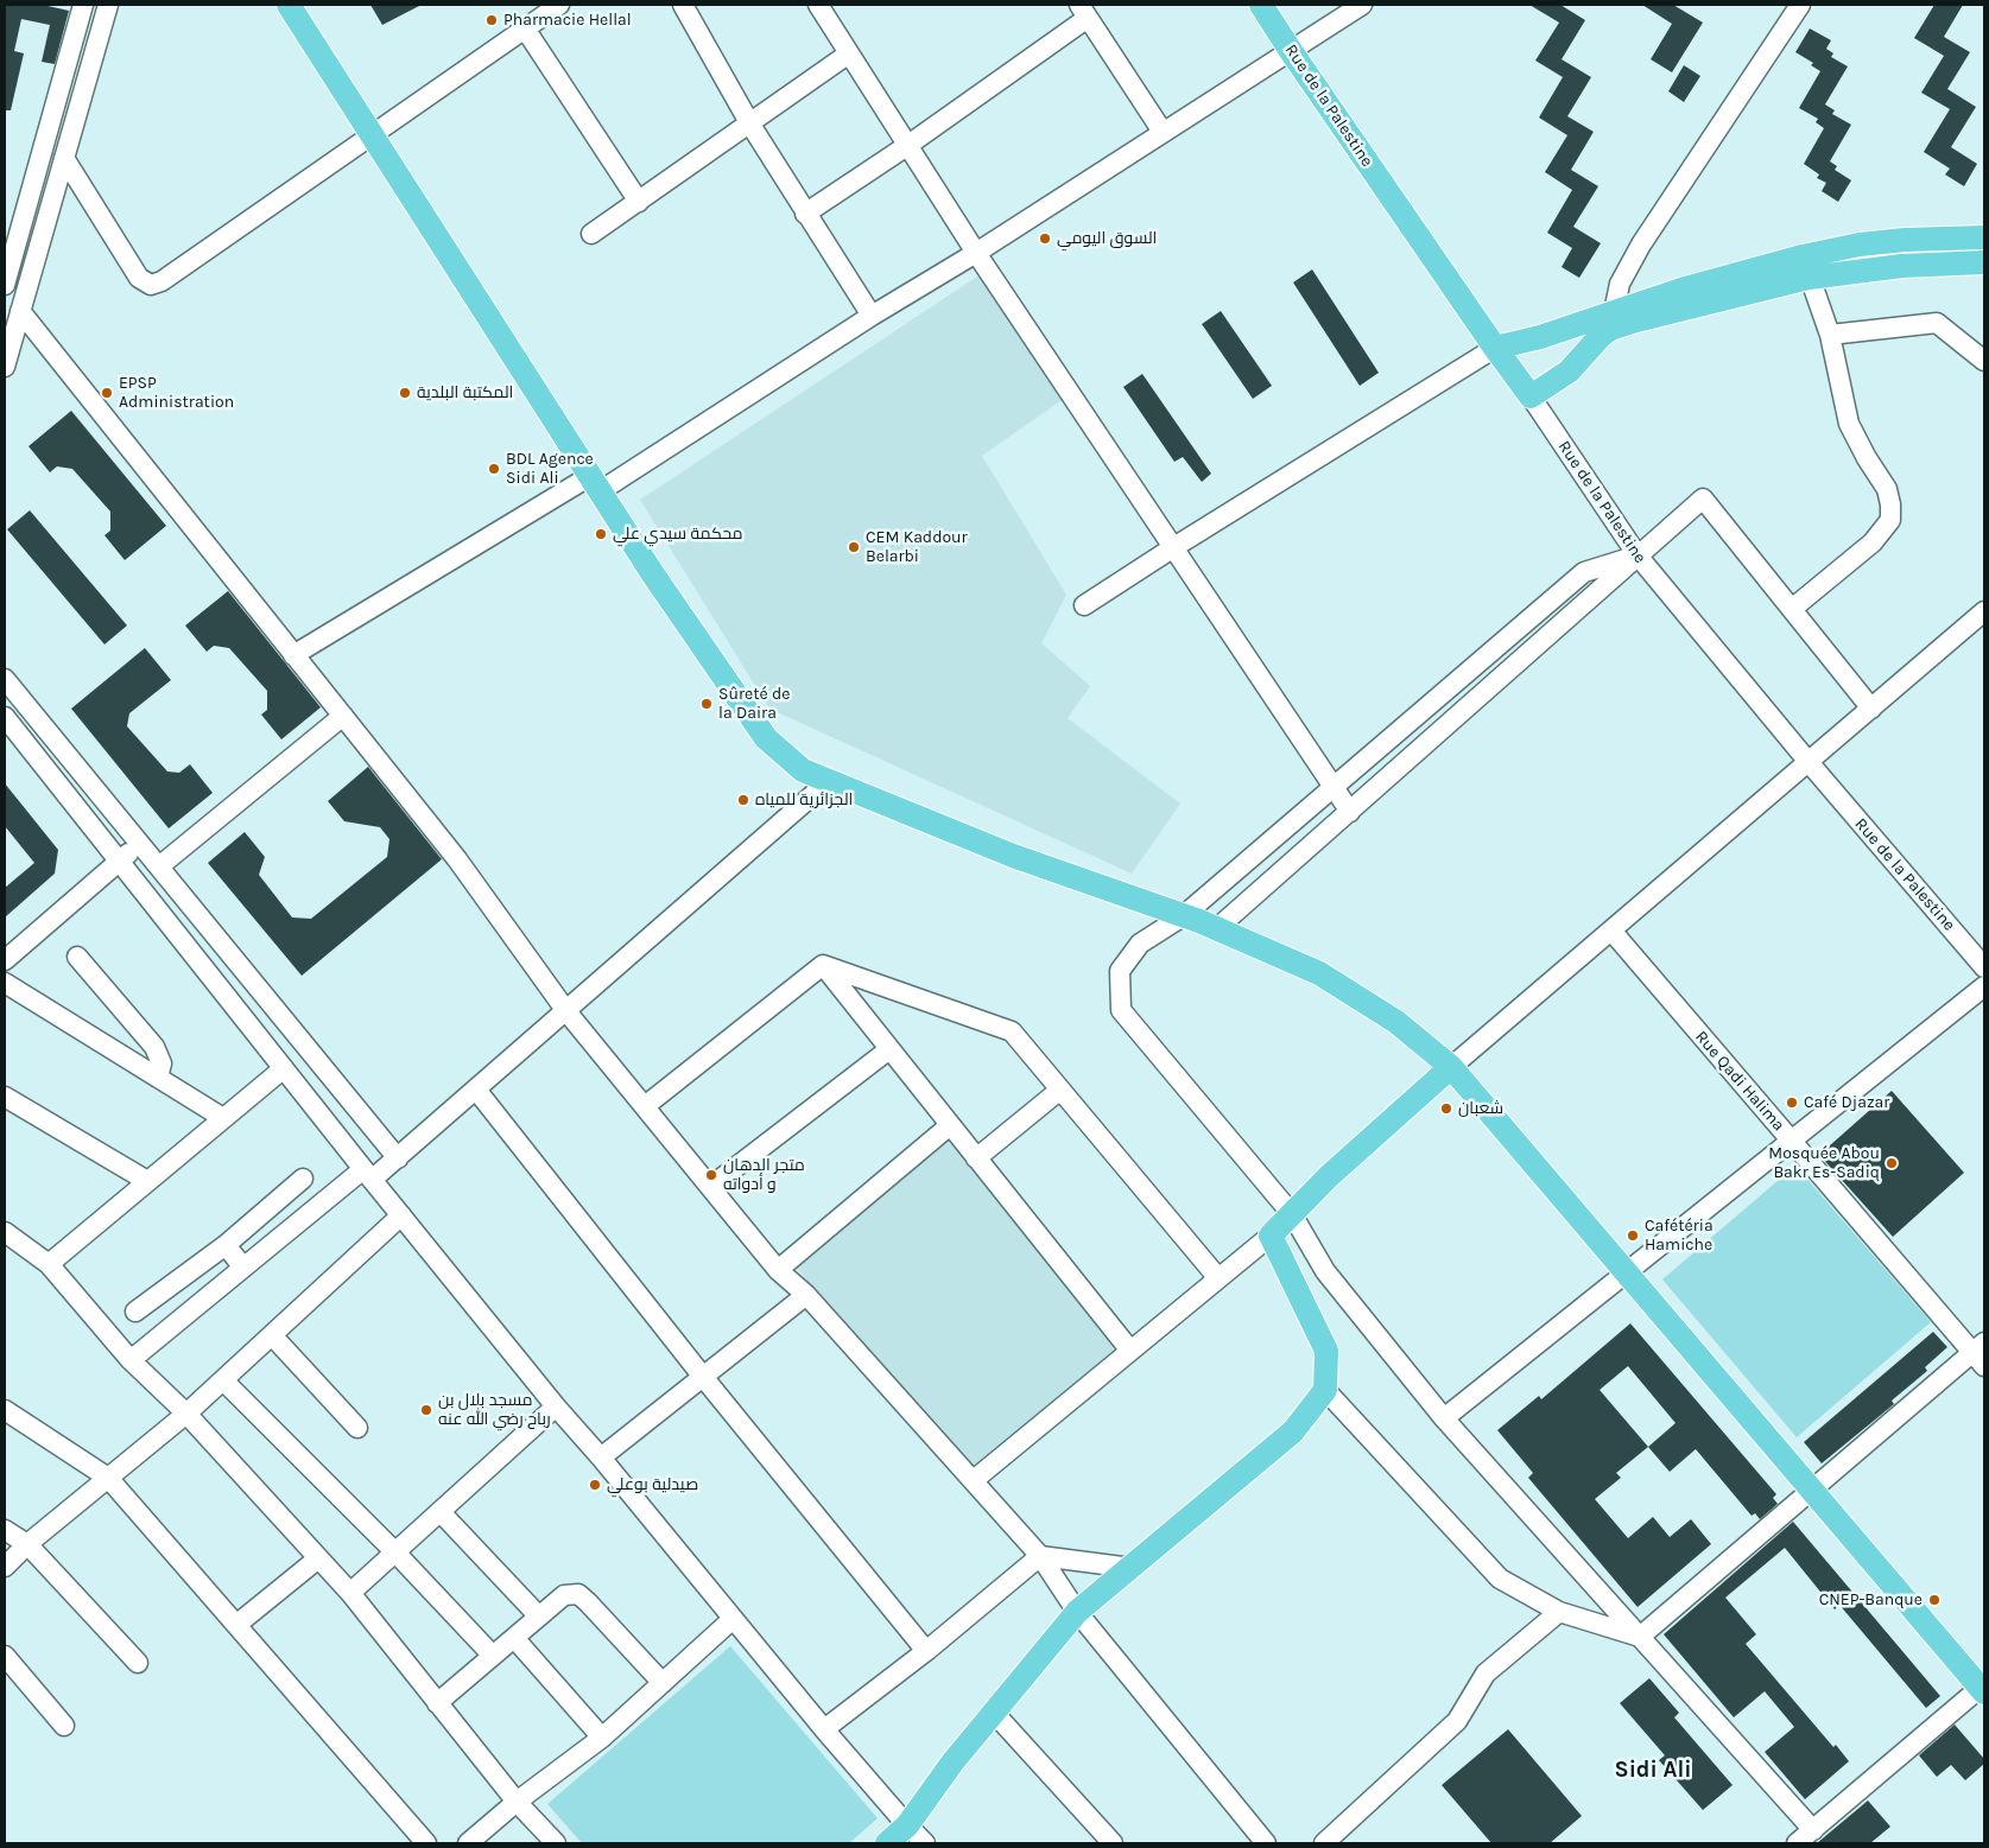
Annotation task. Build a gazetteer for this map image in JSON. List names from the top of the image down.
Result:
{
  "streets": {
    "main road": ["Rue de la Palestine"],
    "street": ["Rue Qadi Halima"]
  },
  "districts": ["Sidi Ali"],
  "places": [
    "Pharmacie Hellal",
    "السوق اليومي",
    "EPSP Administration",
    "المكتبة البلدية",
    "BDL Agence Sidi Ali",
    "محكمة سيدي علي",
    "CEM Kaddour Belarbi",
    "Sûreté de la Daira",
    "الجزائرية للمياه",
    "Café Djazar",
    "شعبان",
    "Mosquée Abou Bakr Es-Sadiq",
    "متجر الدهان و أدواته",
    "Cafétéria Hamiche",
    "مسجد بلال بن رباح رضي الله عنه",
    "صيدلية بوعلي",
    "CNEP-Banque"
  ]
}
